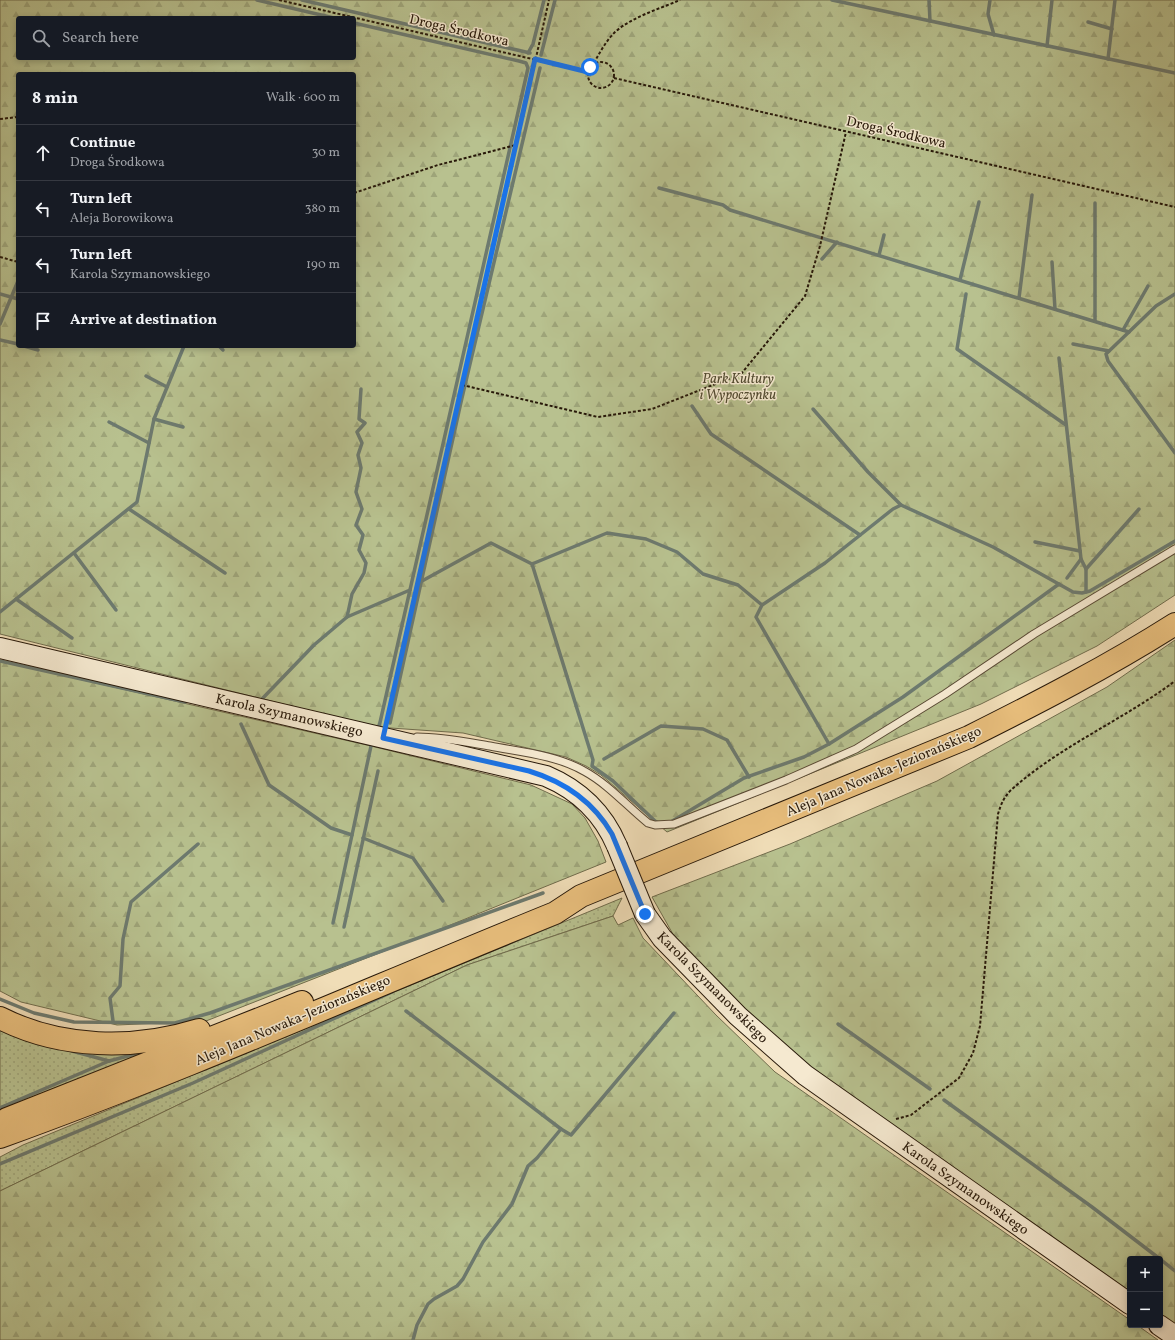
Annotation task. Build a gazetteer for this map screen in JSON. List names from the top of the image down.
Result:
{
  "streets": {
    "main road": ["Aleja Jana Nowaka-Jeziorańskiego"],
    "street": ["Karola Szymanowskiego"],
    "path": ["Droga Środkowa"]
  },
  "parks": ["Park Kultury i Wypoczynku"],
  "page": {
    "search": "Search here",
    "heading": ["8 min", "Walk · 600 m"],
    "list": [
      ["Continue", "Droga Środkowa", "30 m"],
      ["Turn left", "Aleja Borowikowa", "380 m"],
      ["Turn left", "Karola Szymanowskiego", "190 m"],
      "Arrive at destination"
    ],
    "map_buttons": ["+", "−"]
  }
}
